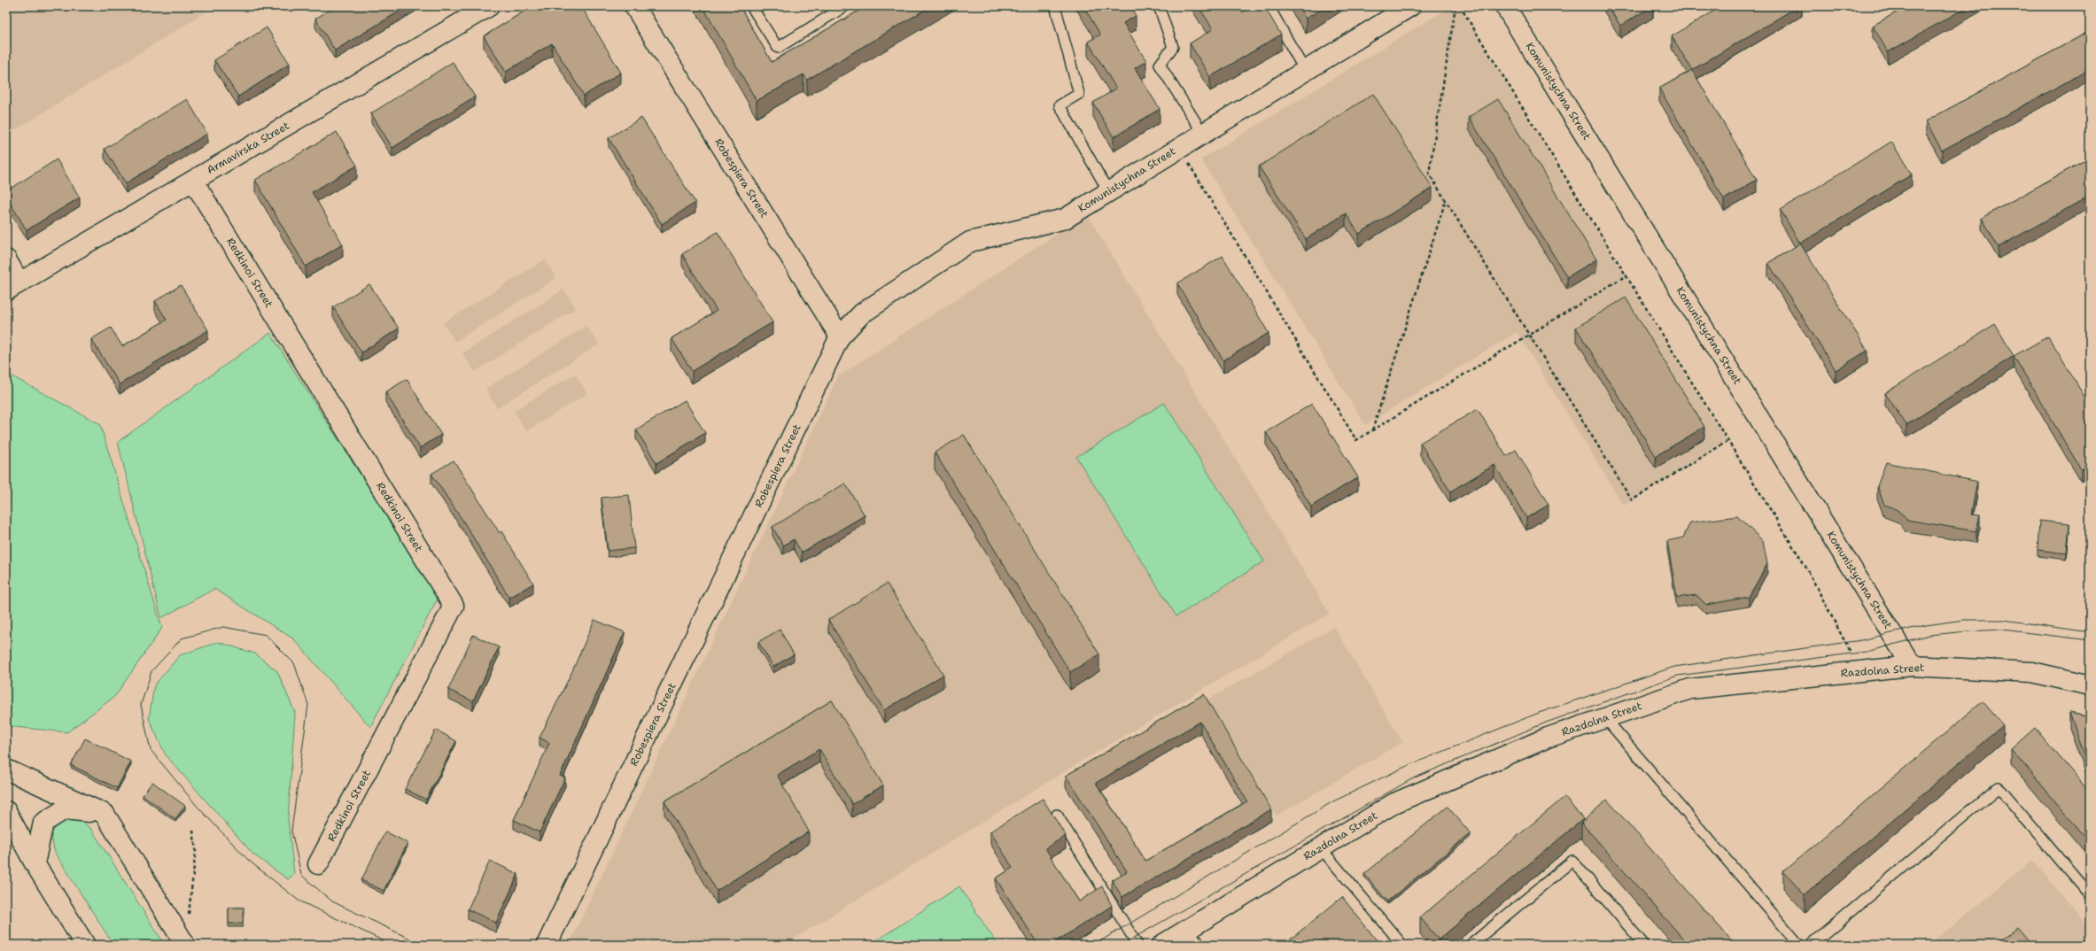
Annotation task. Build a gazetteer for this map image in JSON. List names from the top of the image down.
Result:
{
  "streets": {
    "street": [
      "Komunistychna Street",
      "Armavirska Street",
      "Robespiera Street",
      "Redkinoi Street",
      "Razdolna Street"
    ]
  },
  "crossings": [
    ["Komunistychna Street", "Robespiera Street"],
    ["Komunistychna Street", "Razdolna Street"],
    ["Armavirska Street", "Redkinoi Street"]
  ]
}
